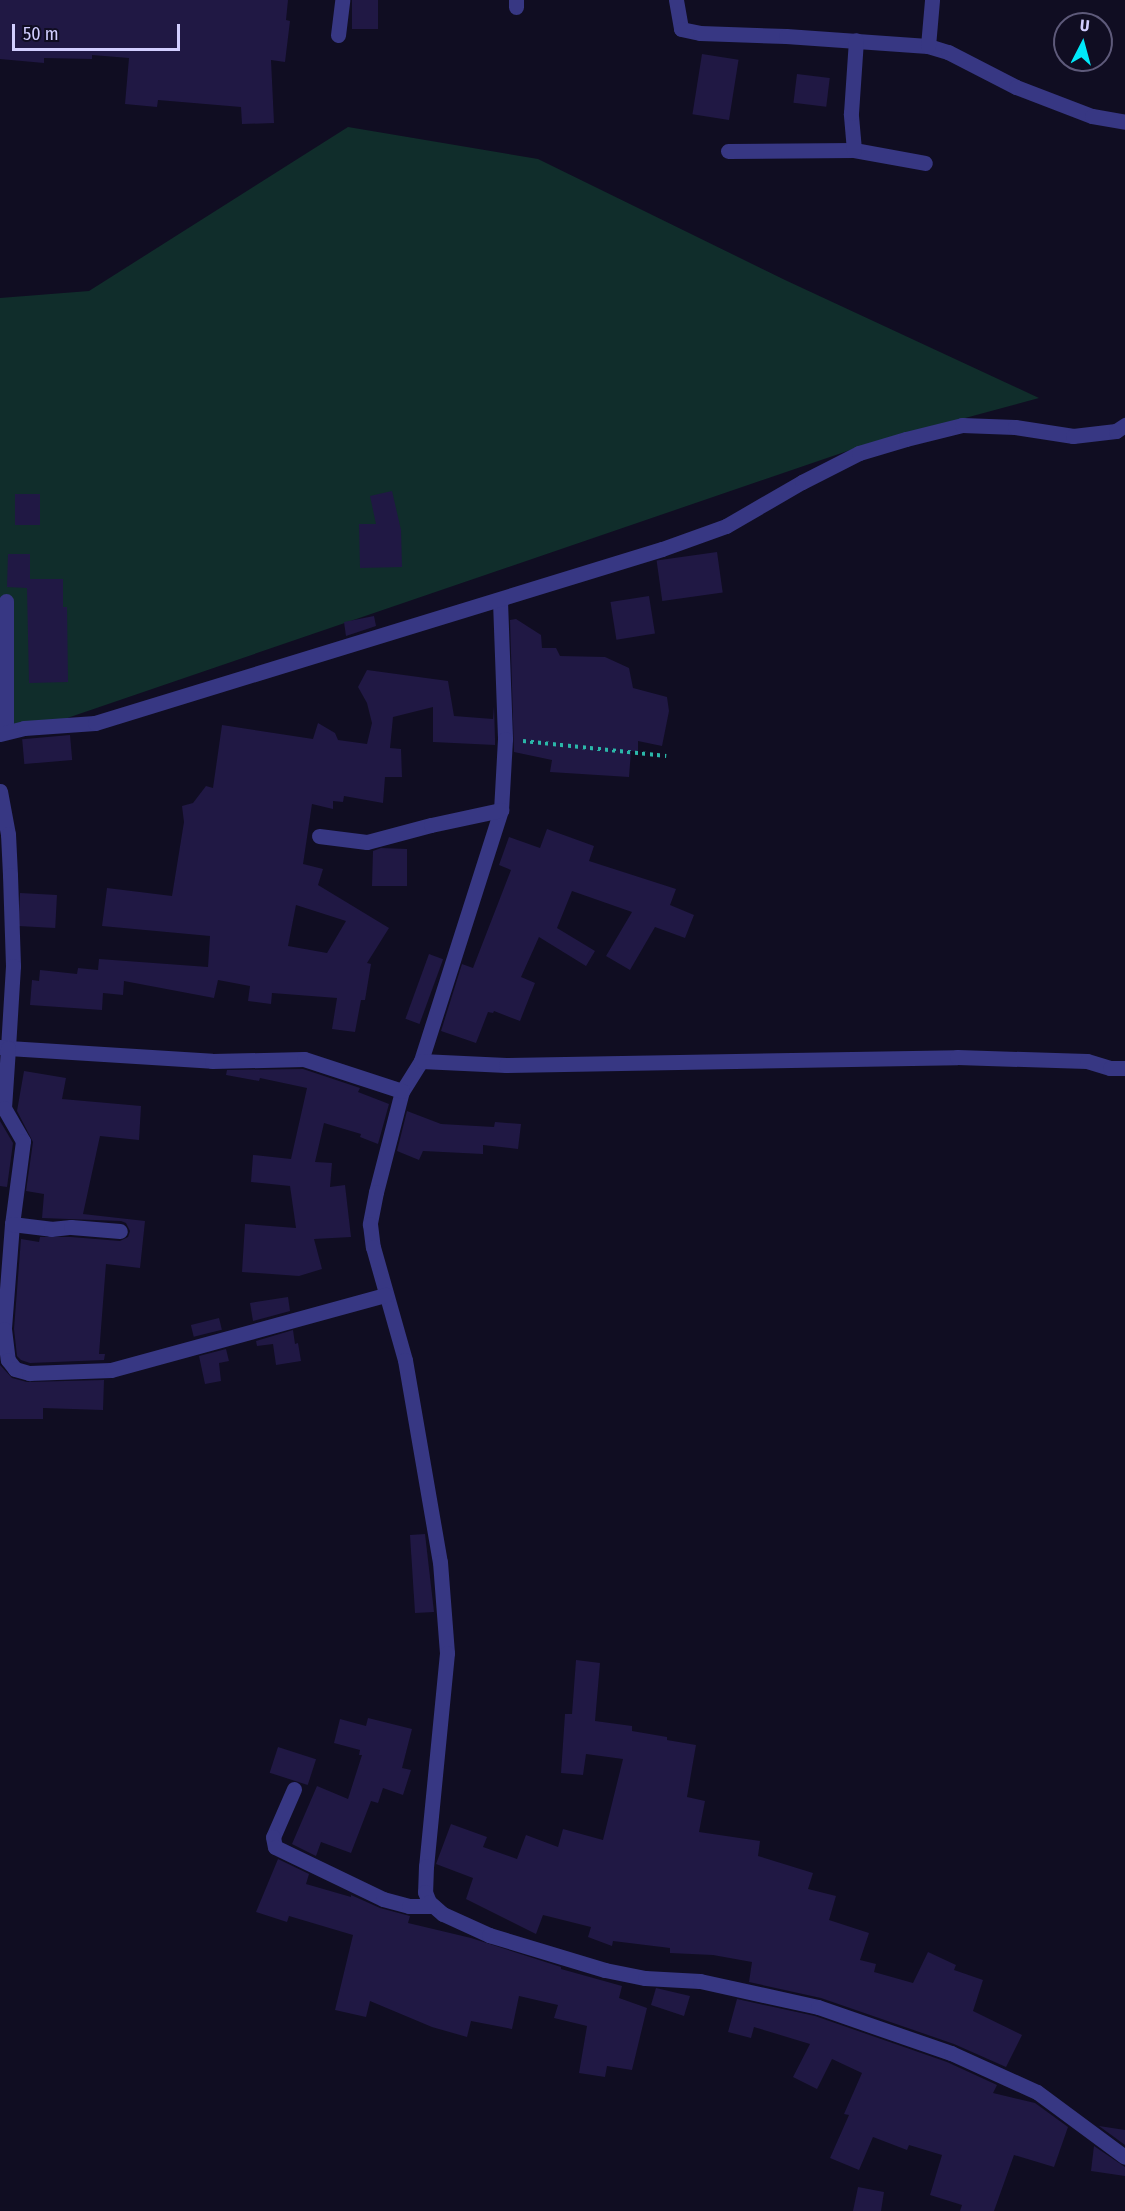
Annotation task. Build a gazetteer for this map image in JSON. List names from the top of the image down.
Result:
{
  "scale_bar": "50 m",
  "north": "top"
}
